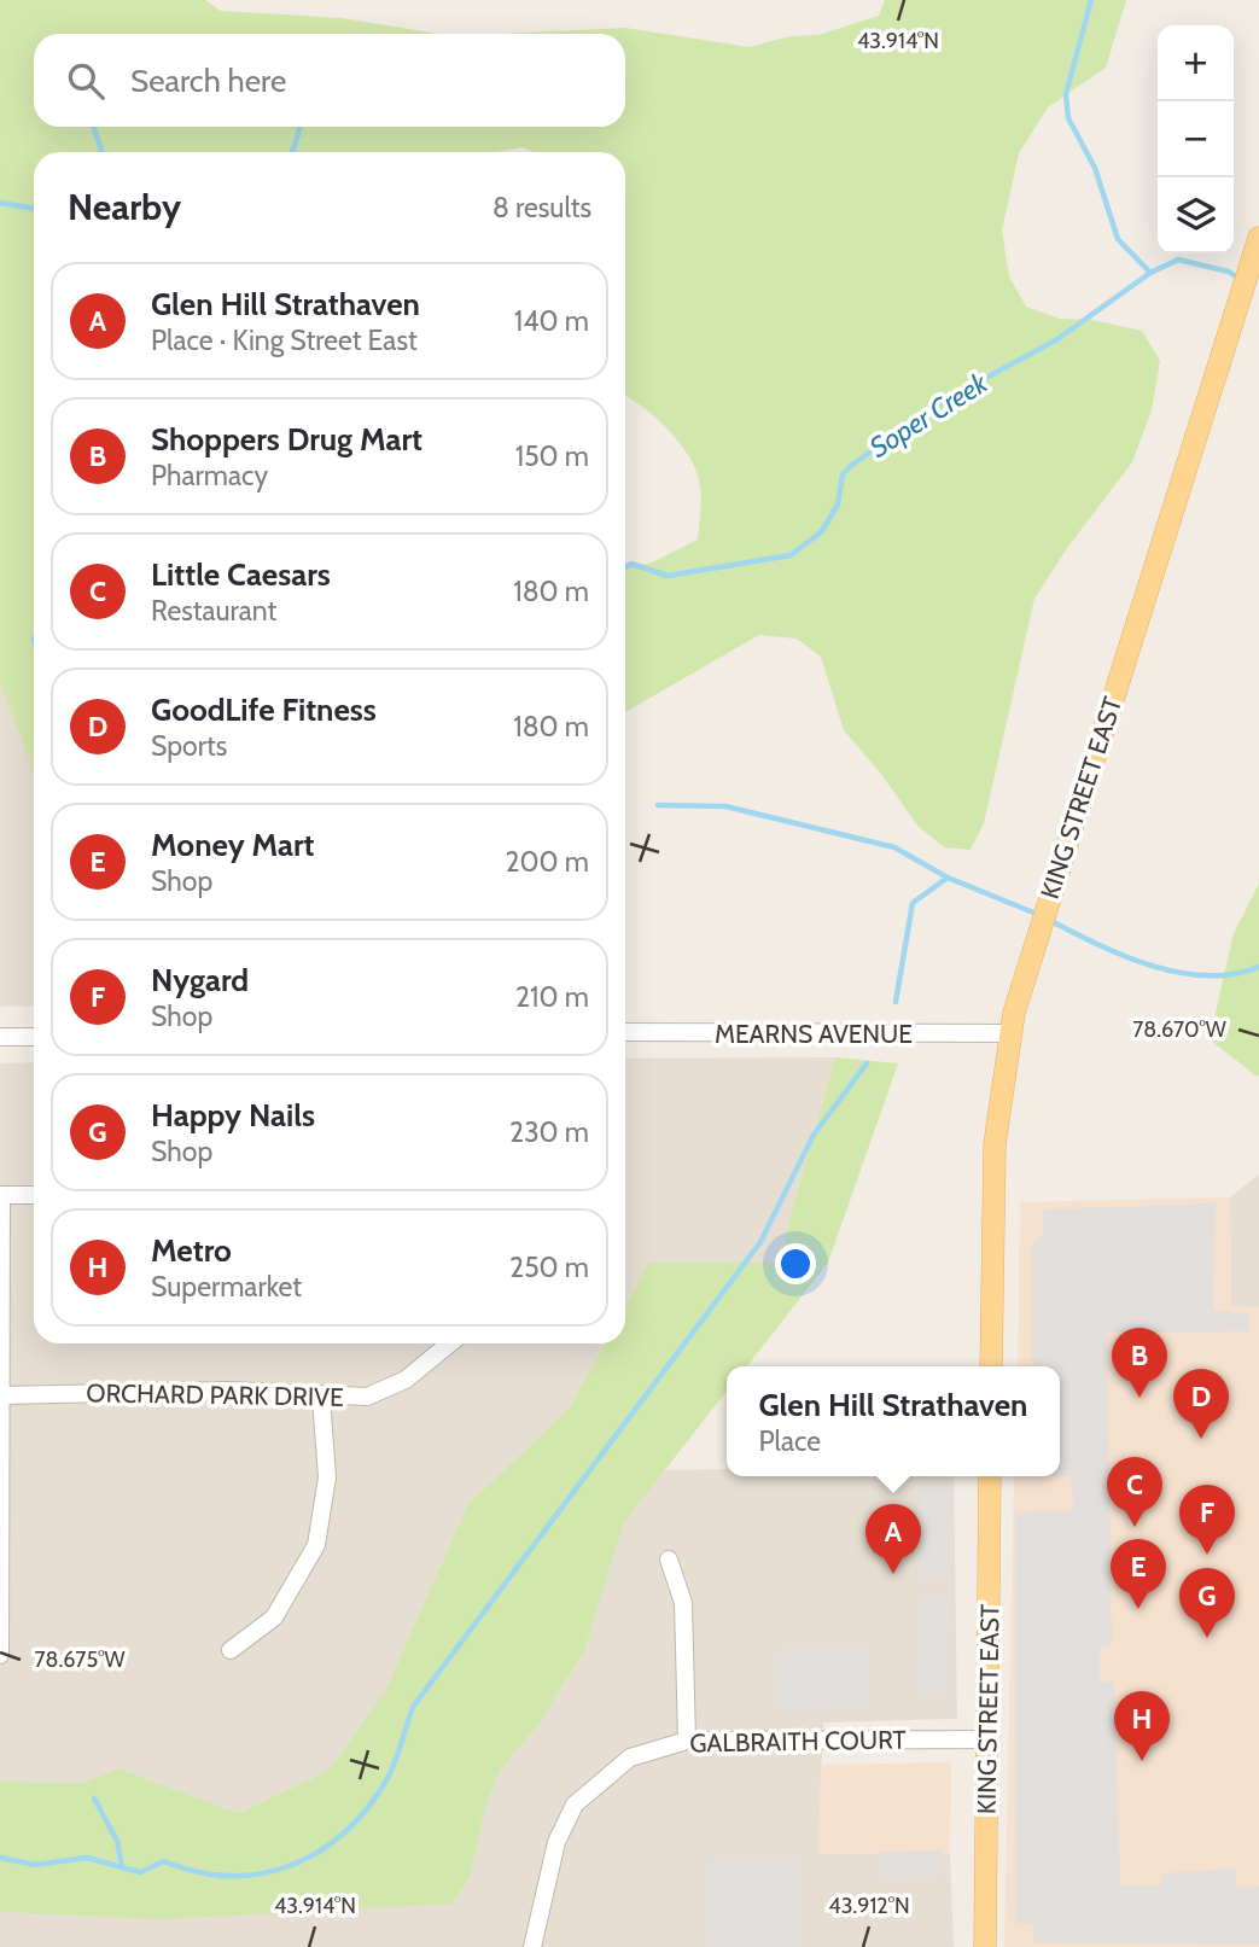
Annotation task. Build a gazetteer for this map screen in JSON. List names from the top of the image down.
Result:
{
  "streets": {
    "main road": ["KING STREET EAST"],
    "street": ["MEARNS AVENUE", "ORCHARD PARK DRIVE", "GALBRAITH COURT"]
  },
  "crossings": [
    ["KING STREET EAST", "MEARNS AVENUE"],
    ["KING STREET EAST", "GALBRAITH COURT"]
  ],
  "water": ["Soper Creek"],
  "page": {
    "map_buttons": ["+", "−"],
    "search": "Search here",
    "heading": ["Nearby", "8 results"],
    "list": [
      {
        "mark": "A",
        "name": "Glen Hill Strathaven",
        "note": "Place · King Street East",
        "value": "140 m"
      },
      {
        "mark": "B",
        "name": "Shoppers Drug Mart",
        "note": "Pharmacy",
        "value": "150 m"
      },
      {
        "mark": "C",
        "name": "Little Caesars",
        "note": "Restaurant",
        "value": "180 m"
      },
      {
        "mark": "D",
        "name": "GoodLife Fitness",
        "note": "Sports",
        "value": "180 m"
      },
      {
        "mark": "E",
        "name": "Money Mart",
        "note": "Shop",
        "value": "200 m"
      },
      {
        "mark": "F",
        "name": "Nygard",
        "note": "Shop",
        "value": "210 m"
      },
      {
        "mark": "G",
        "name": "Happy Nails",
        "note": "Shop",
        "value": "230 m"
      },
      {
        "mark": "H",
        "name": "Metro",
        "note": "Supermarket",
        "value": "250 m"
      }
    ],
    "pins": [
      "B",
      "D",
      "C",
      "F",
      "A",
      "E",
      "G",
      "H"
    ],
    "popup": ["Glen Hill Strathaven", "Place"]
  },
  "coordinates": [
    "43.914°N",
    "78.670°W",
    "78.675°W",
    "43.912°N"
  ]
}
